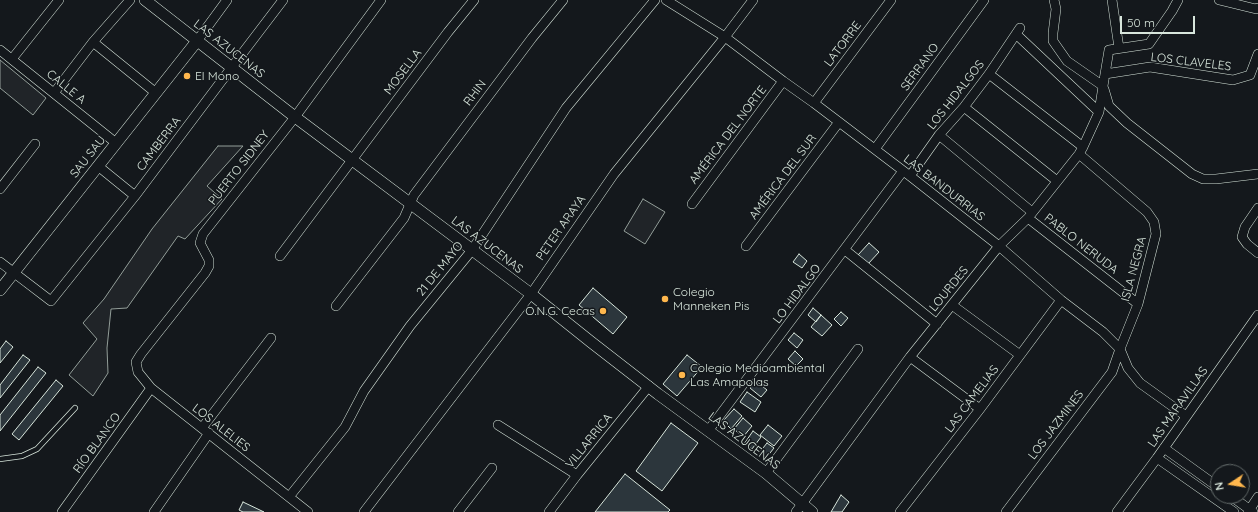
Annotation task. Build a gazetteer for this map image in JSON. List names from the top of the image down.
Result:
{
  "streets": {
    "street": [
      "LATORRE",
      "LAS AZUCENAS",
      "LOS CLAVELES",
      "SERRANO",
      "MOSELLA",
      "CALLE A",
      "RHIN",
      "LOS HIDALGOS",
      "AMÉRICA DEL NORTE",
      "CAMBERRA",
      "SAU SAU",
      "PUERTO SIDNEY",
      "AMÉRICA DEL SUR",
      "LAS BANDURRIAS",
      "PETER ARAYA",
      "PABLO NERUDA",
      "21 DE MAYO",
      "ISLA NEGRA",
      "LOURDES",
      "LO HIDALGO",
      "LAS CAMELIAS",
      "LAS MARAVILLAS",
      "LOS JAZMINES",
      "LOS ALELIES",
      "VILLARRICA",
      "RÍO BLANCO"
    ]
  },
  "crossings": [
    ["LATORRE", "LAS BANDURRIAS"],
    ["LAS AZUCENAS", "MOSELLA"],
    ["LAS AZUCENAS", "RHIN"],
    ["LAS AZUCENAS", "CAMBERRA"],
    ["LAS AZUCENAS", "SAU SAU"],
    ["LAS AZUCENAS", "PUERTO SIDNEY"],
    ["LAS AZUCENAS", "PETER ARAYA"],
    ["LAS AZUCENAS", "21 DE MAYO"],
    ["LAS AZUCENAS", "LOURDES"],
    ["LAS AZUCENAS", "LO HIDALGO"],
    ["LAS AZUCENAS", "VILLARRICA"],
    ["LOS CLAVELES", "LOURDES"],
    ["SERRANO", "LAS BANDURRIAS"],
    ["CALLE A", "SAU SAU"],
    ["LOS HIDALGOS", "LAS BANDURRIAS"],
    ["LOS HIDALGOS", "PABLO NERUDA"],
    ["LOS HIDALGOS", "ISLA NEGRA"],
    ["LOS HIDALGOS", "LOURDES"],
    ["LOS HIDALGOS", "LO HIDALGO"],
    ["AMÉRICA DEL NORTE", "LAS BANDURRIAS"],
    ["CAMBERRA", "SAU SAU"],
    ["PUERTO SIDNEY", "LOS ALELIES"],
    ["AMÉRICA DEL SUR", "LAS BANDURRIAS"],
    ["LAS BANDURRIAS", "PETER ARAYA"],
    ["LAS BANDURRIAS", "ISLA NEGRA"],
    ["LAS BANDURRIAS", "LOURDES"],
    ["LAS BANDURRIAS", "LO HIDALGO"],
    ["LAS BANDURRIAS", "LAS CAMELIAS"],
    ["LAS BANDURRIAS", "LAS MARAVILLAS"],
    ["LAS BANDURRIAS", "LOS JAZMINES"],
    ["PABLO NERUDA", "ISLA NEGRA"],
    ["PABLO NERUDA", "LOURDES"],
    ["21 DE MAYO", "LOS ALELIES"],
    ["ISLA NEGRA", "LOURDES"],
    ["ISLA NEGRA", "LOS JAZMINES"],
    ["LOS ALELIES", "RÍO BLANCO"]
  ],
  "places": [
    "El Mono",
    "Colegio Manneken Pis",
    "O.N.G. Cecas",
    "Colegio Medioambiental Las Amapolas"
  ],
  "scale_bar": "50 m",
  "north": "left"
}
